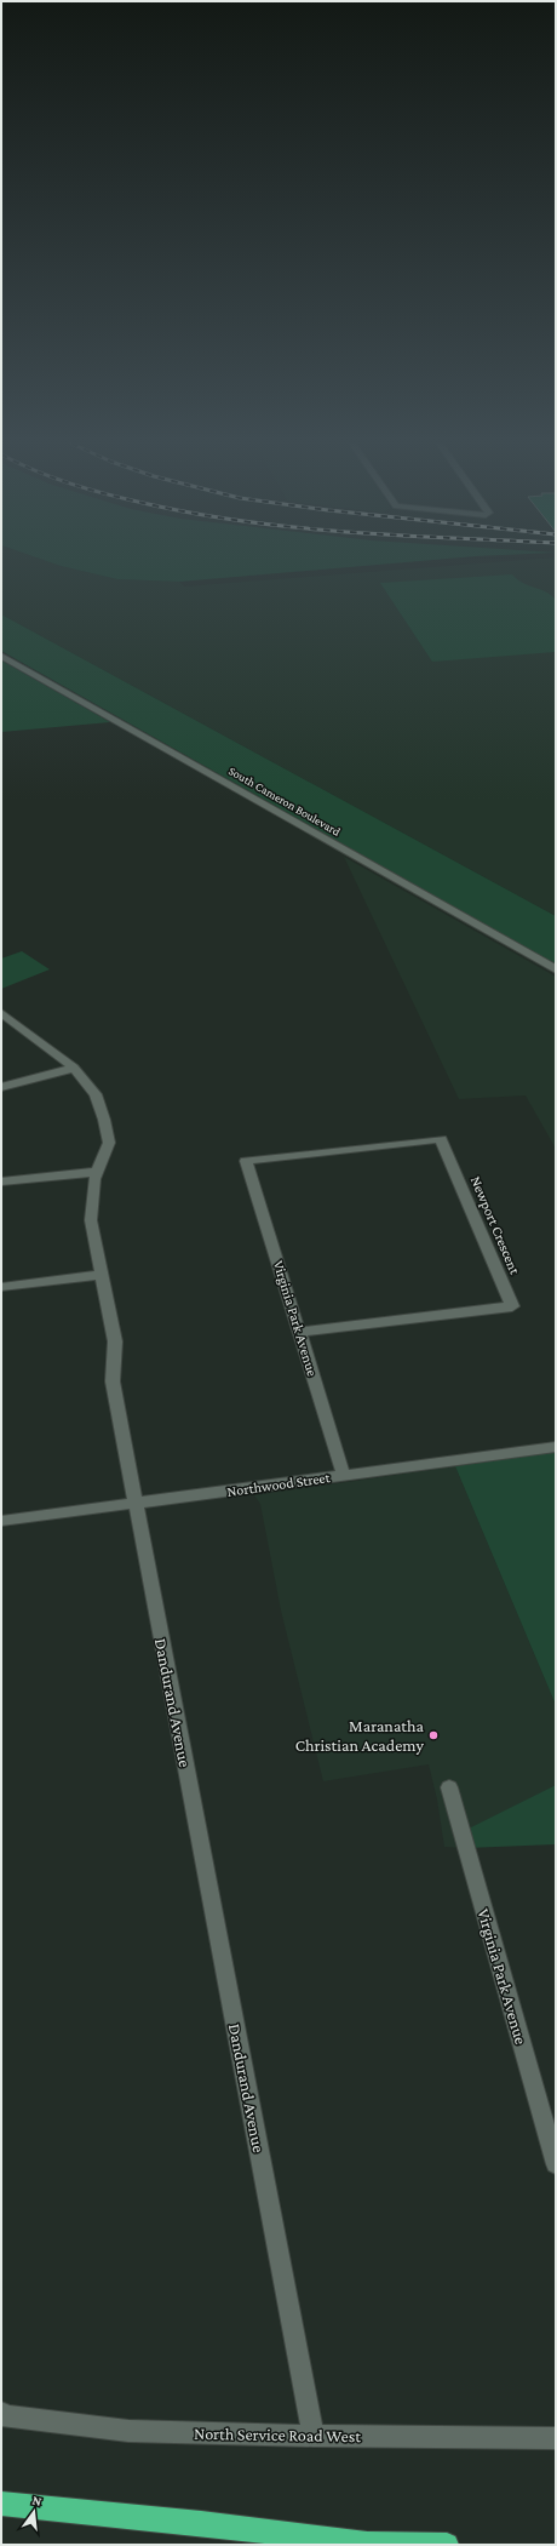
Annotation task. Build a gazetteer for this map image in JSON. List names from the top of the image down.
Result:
{
  "streets": {
    "street": [
      "South Cameron Boulevard",
      "Newport Crescent",
      "Virginia Park Avenue",
      "Northwood Street",
      "Dandurand Avenue",
      "North Service Road West"
    ]
  },
  "crossings": [
    ["Newport Crescent", "Virginia Park Avenue"],
    ["Virginia Park Avenue", "Northwood Street"],
    ["Northwood Street", "Dandurand Avenue"],
    ["Dandurand Avenue", "North Service Road West"]
  ],
  "places": ["Maranatha Christian Academy"],
  "north": "top"
}
